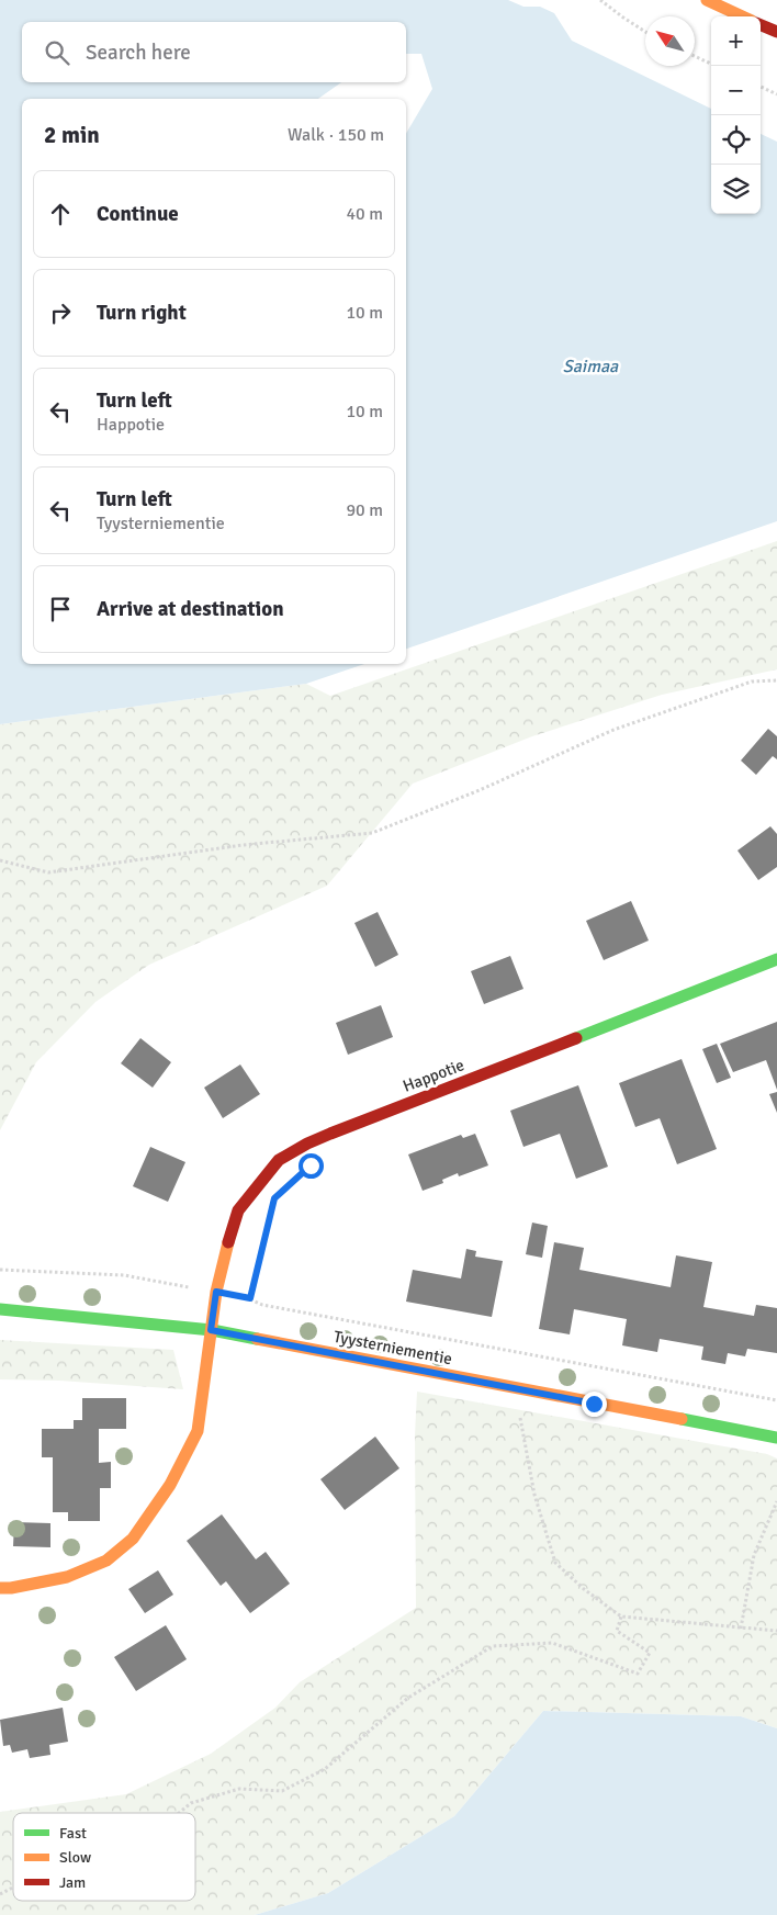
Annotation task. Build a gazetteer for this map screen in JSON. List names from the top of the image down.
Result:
{
  "streets": {
    "street": ["Happotie", "Tyysterniementie"]
  },
  "crossings": [
    ["Happotie", "Tyysterniementie"]
  ],
  "water": ["Saimaa"],
  "legend": ["Fast", "Slow", "Jam"],
  "north": "top left",
  "page": {
    "map_buttons": ["+", "−"],
    "search": "Search here",
    "heading": ["2 min", "Walk · 150 m"],
    "list": [
      ["Continue", "40 m"],
      ["Turn right", "10 m"],
      ["Turn left", "Happotie", "10 m"],
      ["Turn left", "Tyysterniementie", "90 m"],
      "Arrive at destination"
    ]
  }
}
